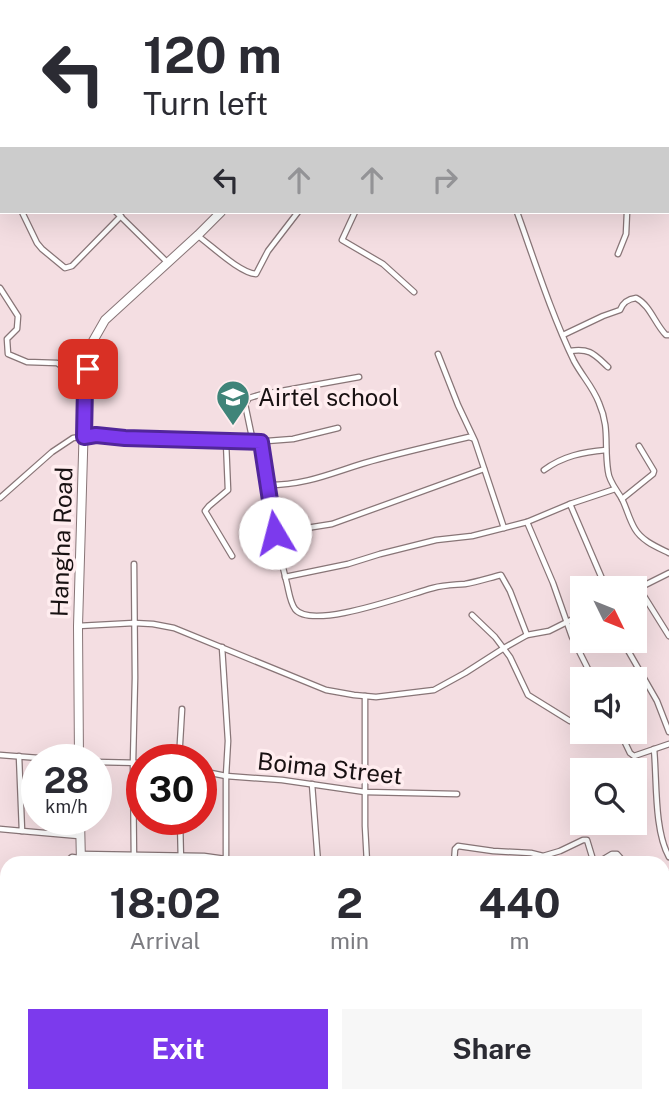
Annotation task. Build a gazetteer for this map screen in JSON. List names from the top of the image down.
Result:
{
  "streets": {
    "highway": ["Hangha Road"],
    "street": ["Boima Street"]
  },
  "places": {
    "school or university": ["Airtel school"]
  },
  "north": "bottom right",
  "page": {
    "turn": ["120 m", "Turn left"],
    "speed": "28 km/h",
    "limit": "30",
    "eta": [
      "18:02",
      "Arrival",
      "2",
      "min",
      "440",
      "m"
    ],
    "buttons": ["Exit", "Share"]
  }
}
